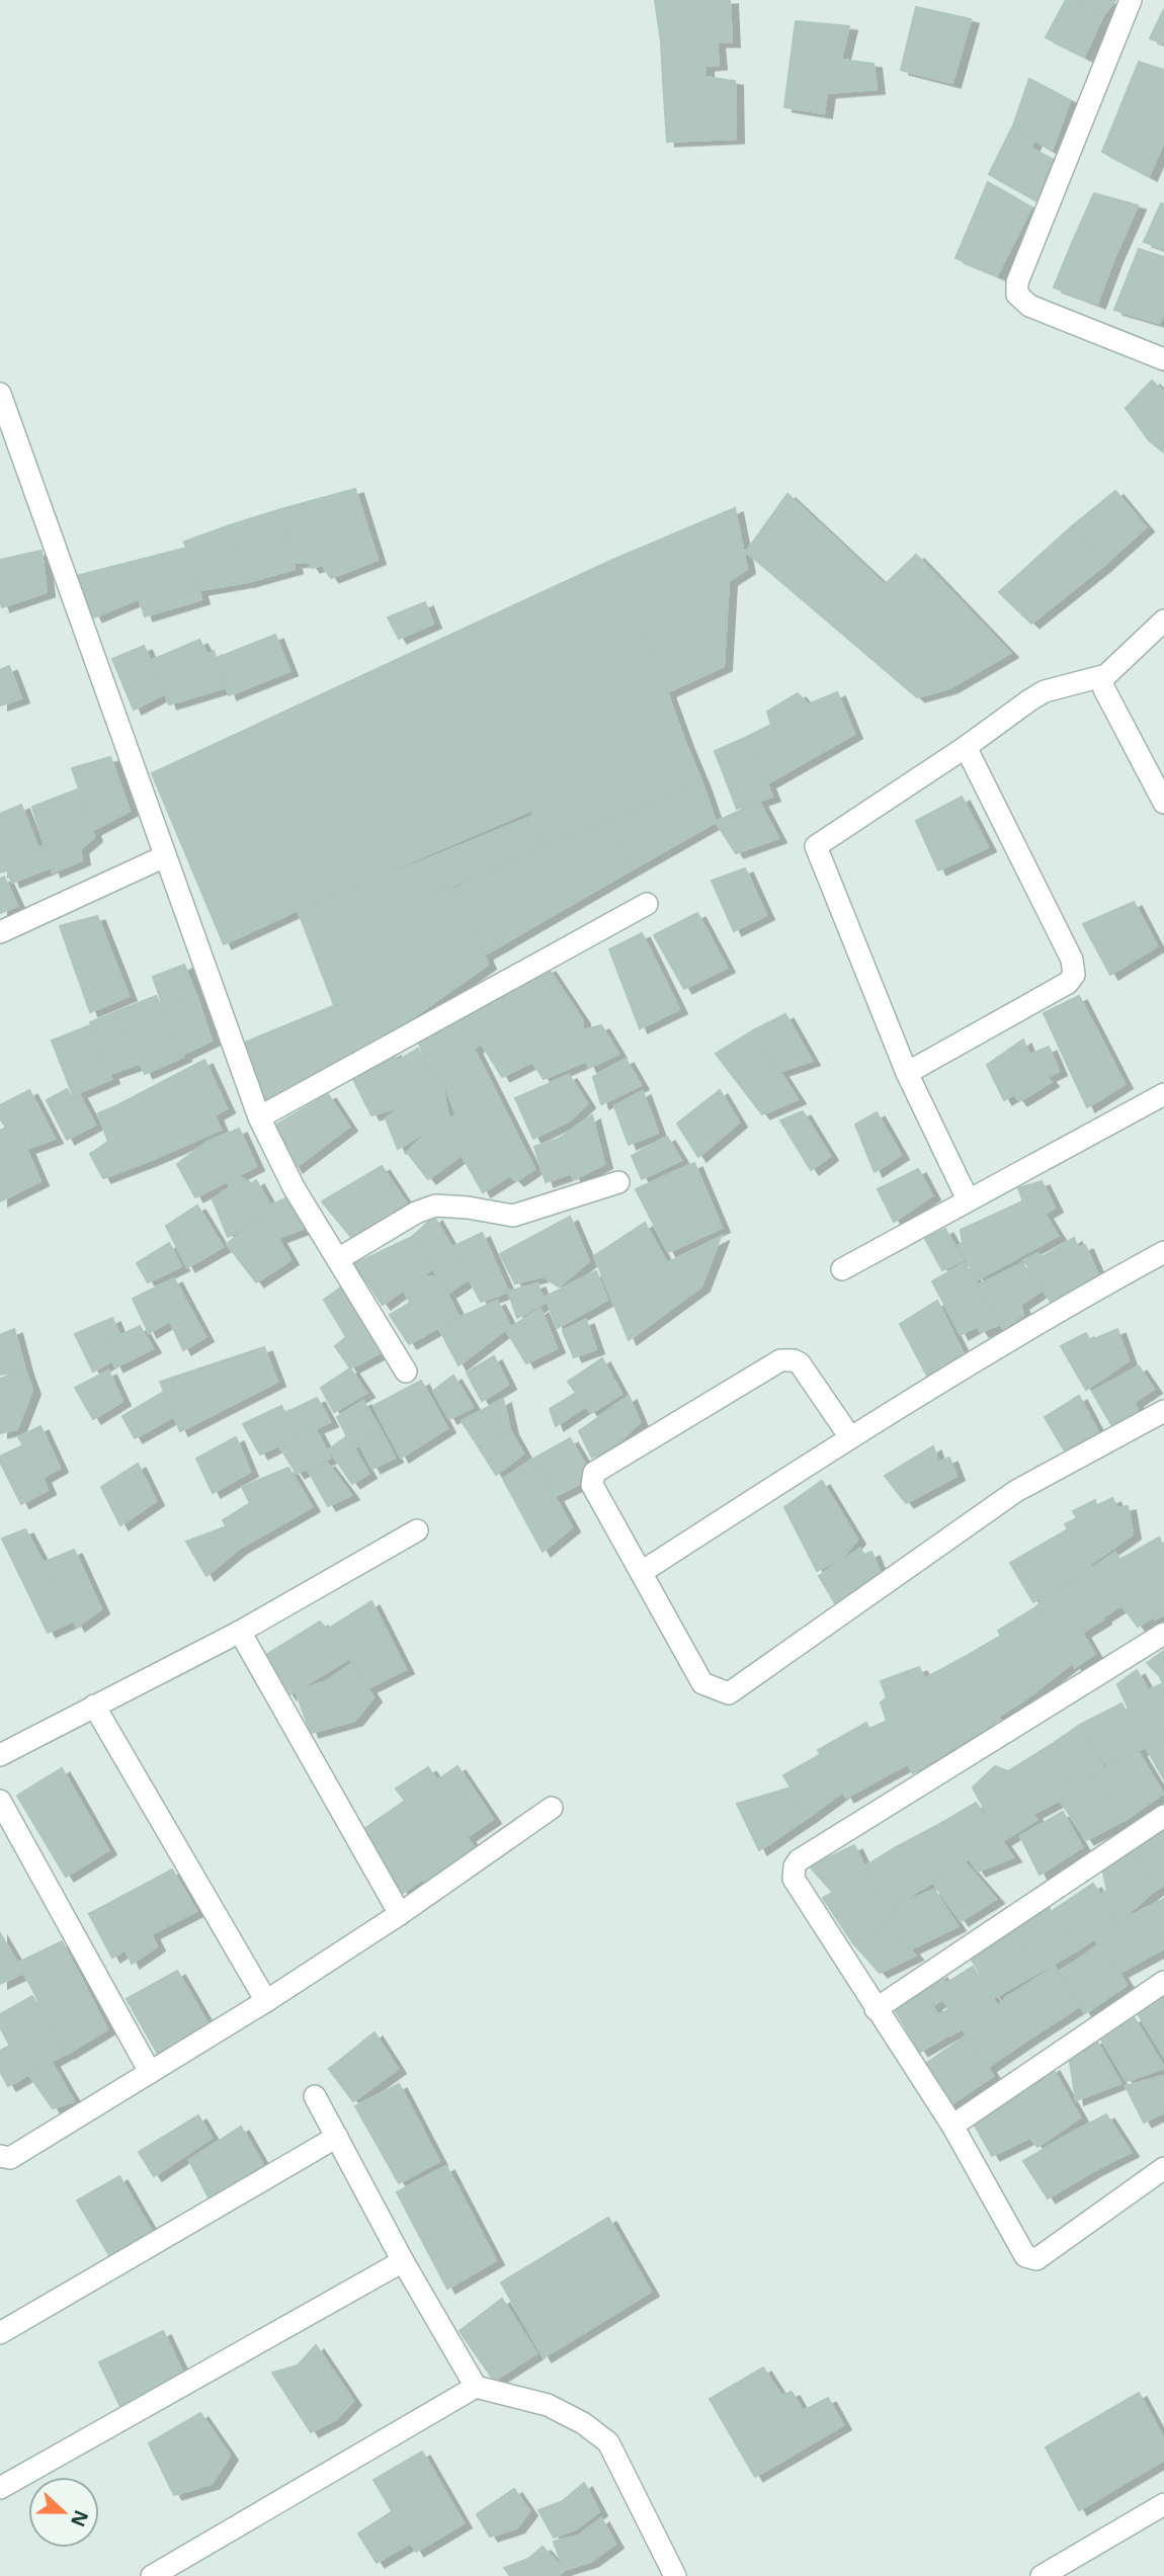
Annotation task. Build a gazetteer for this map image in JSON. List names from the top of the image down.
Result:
{
  "north": "right"
}
